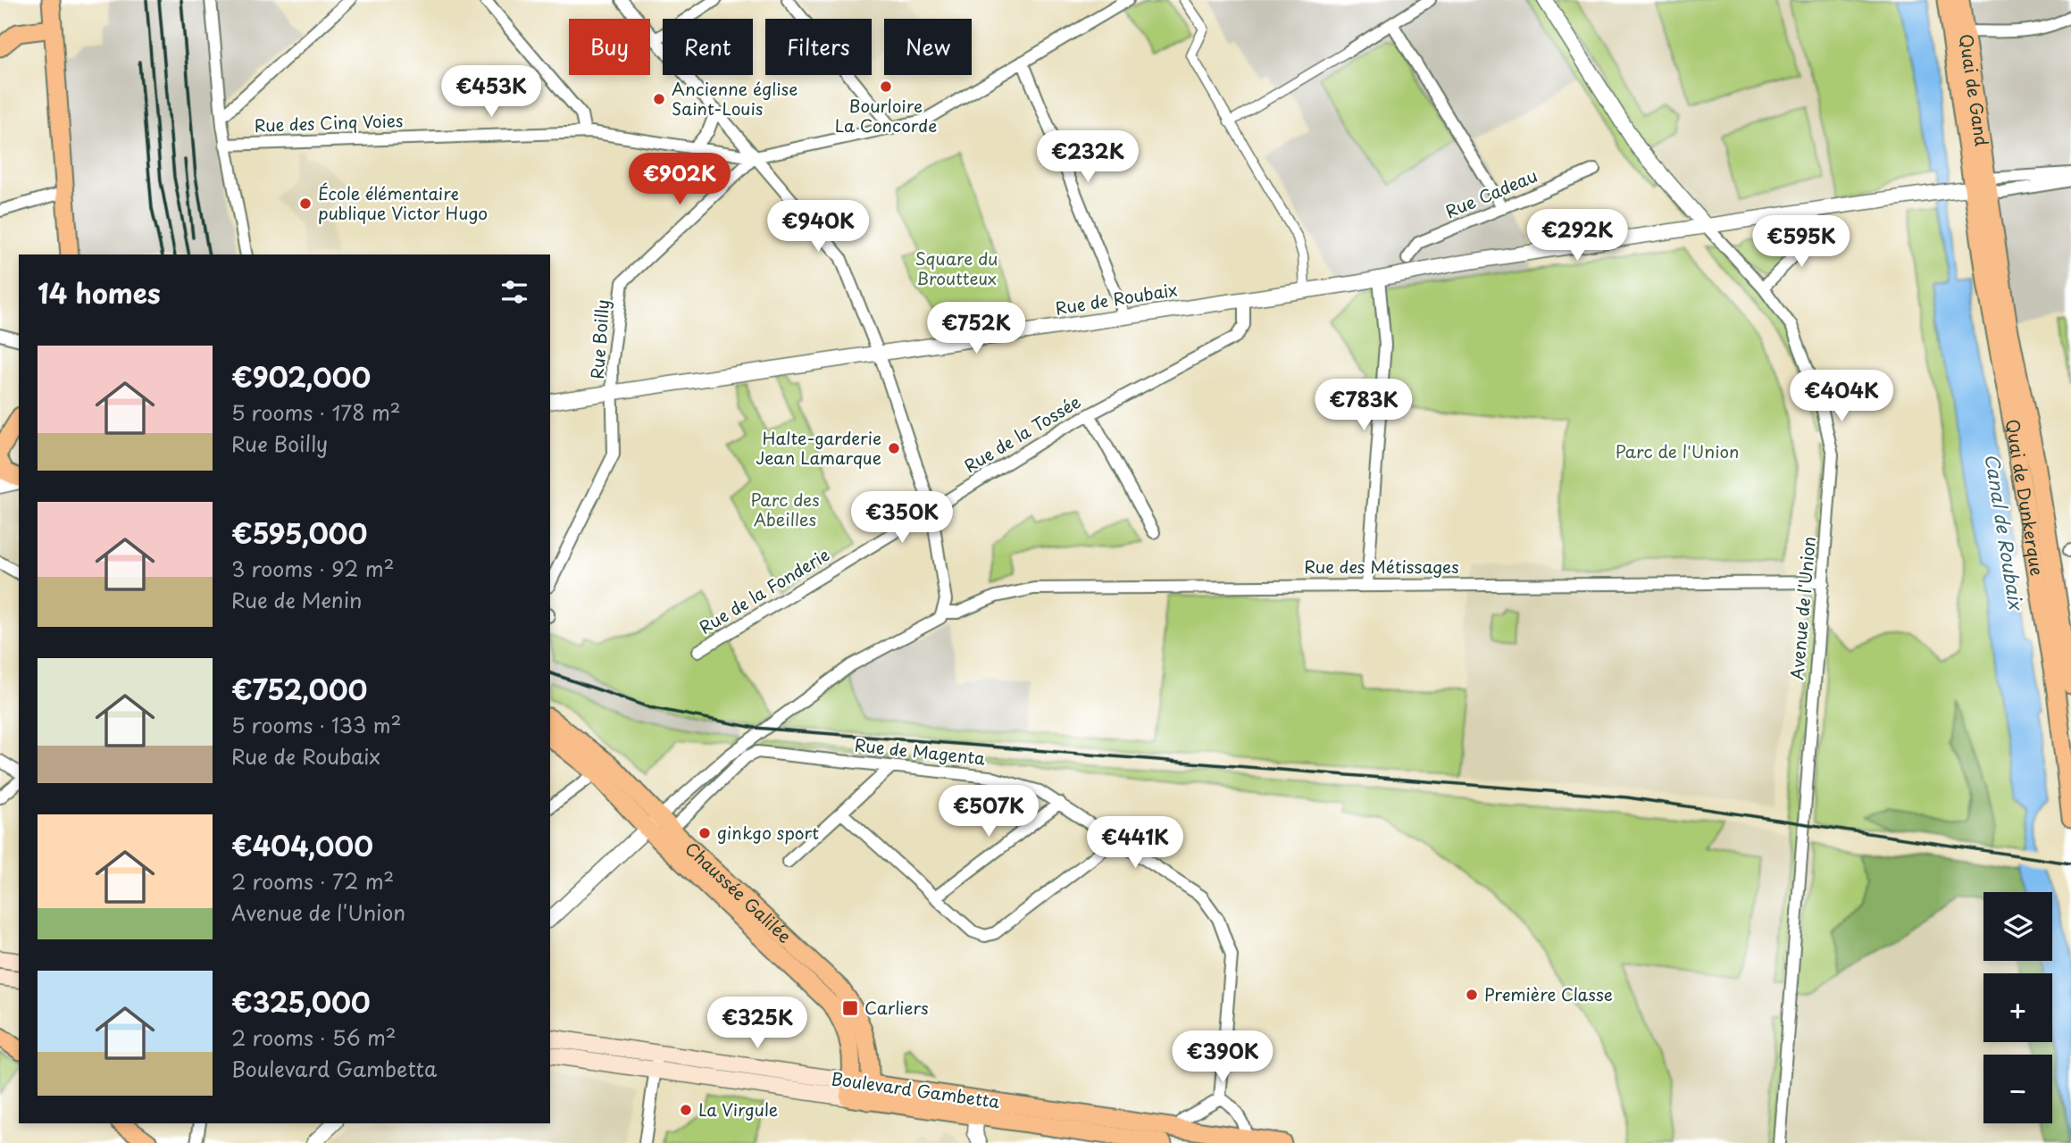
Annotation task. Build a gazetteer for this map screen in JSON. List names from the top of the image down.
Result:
{
  "streets": {
    "main road": [
      "Quai de Gand",
      "Quai de Dunkerque",
      "Chaussée Galilée",
      "Boulevard Gambetta"
    ],
    "street": [
      "Rue des Cinq Voies",
      "Rue Cadeau",
      "Rue de Roubaix",
      "Rue Boilly",
      "Rue de la Tossée",
      "Rue des Métissages",
      "Rue de la Fonderie",
      "Avenue de l'Union",
      "Rue de Magenta"
    ]
  },
  "crossings": [
    ["Quai de Gand", "Rue de Roubaix"],
    ["Quai de Gand", "Quai de Dunkerque"],
    ["Rue des Cinq Voies", "Rue Boilly"],
    ["Rue de Roubaix", "Rue Boilly"],
    ["Rue de Roubaix", "Rue de la Tossée"],
    ["Rue de Roubaix", "Quai de Dunkerque"],
    ["Rue de Roubaix", "Avenue de l'Union"],
    ["Rue de la Tossée", "Rue de la Fonderie"],
    ["Rue des Métissages", "Avenue de l'Union"],
    ["Rue de Magenta", "Chaussée Galilée"],
    ["Chaussée Galilée", "Boulevard Gambetta"]
  ],
  "water": ["Canal de Roubaix"],
  "parks": ["Square du Broutteux", "Parc de l'Union", "Parc des Abeilles"],
  "places": {
    "other": [
      "Bourloire La Concorde",
      "Ancienne église Saint-Louis",
      "École élémentaire publique Victor Hugo",
      "Halte-garderie Jean Lamarque",
      "ginkgo sport",
      "Première Classe",
      "La Virgule"
    ],
    "transit": ["Carliers"]
  },
  "page": {
    "chip": [
      "Buy",
      "Rent",
      "Filters",
      "New"
    ],
    "price": [
      "€453K",
      "€232K",
      "€902K",
      "€940K",
      "€292K",
      "€595K",
      "€752K",
      "€404K",
      "€783K",
      "€350K",
      "€507K",
      "€441K",
      "€325K",
      "€390K"
    ],
    "heading": "14 homes",
    "list": [
      {
        "name": "€902,000",
        "note": "5 rooms · 178 m² · Rue Boilly"
      },
      {
        "name": "€595,000",
        "note": "3 rooms · 92 m² · Rue de Menin"
      },
      {
        "name": "€752,000",
        "note": "5 rooms · 133 m² · Rue de Roubaix"
      },
      {
        "name": "€404,000",
        "note": "2 rooms · 72 m² · Avenue de l'Union"
      },
      {
        "name": "€325,000",
        "note": "2 rooms · 56 m² · Boulevard Gambetta"
      }
    ],
    "map_buttons": ["+", "−"]
  }
}
